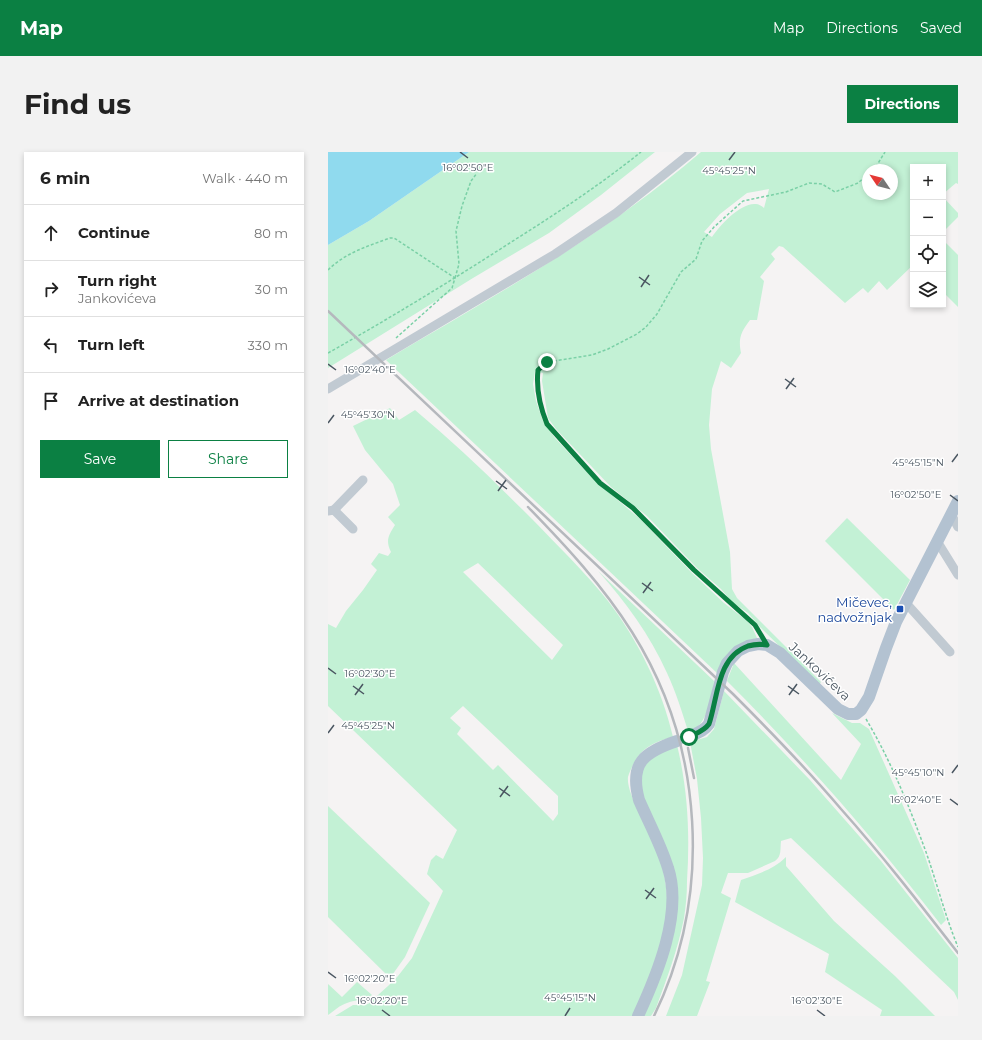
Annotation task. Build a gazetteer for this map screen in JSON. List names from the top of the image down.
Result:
{
  "streets": {
    "main road": ["Jankovićeva"]
  },
  "places": {
    "transit": ["Mičevec, nadvožnjak"]
  },
  "north": "top left",
  "page": {
    "header": "Map",
    "nav": ["Map", "Directions", "Saved"],
    "buttons": [
      "Directions",
      ["Save", "Share"]
    ],
    "title": "Find us",
    "heading": ["6 min", "Walk · 440 m"],
    "map_buttons": ["+", "−"],
    "list": [
      ["Continue", "80 m"],
      ["Turn right", "Jankovićeva", "30 m"],
      ["Turn left", "330 m"],
      "Arrive at destination"
    ]
  },
  "coordinates": [
    "16°02'50\"E",
    "45°45'25\"N",
    "16°02'40\"E",
    "45°45'30\"N",
    "45°45'15\"N",
    "16°02'30\"E",
    "45°45'10\"N",
    "16°02'20\"E"
  ]
}
